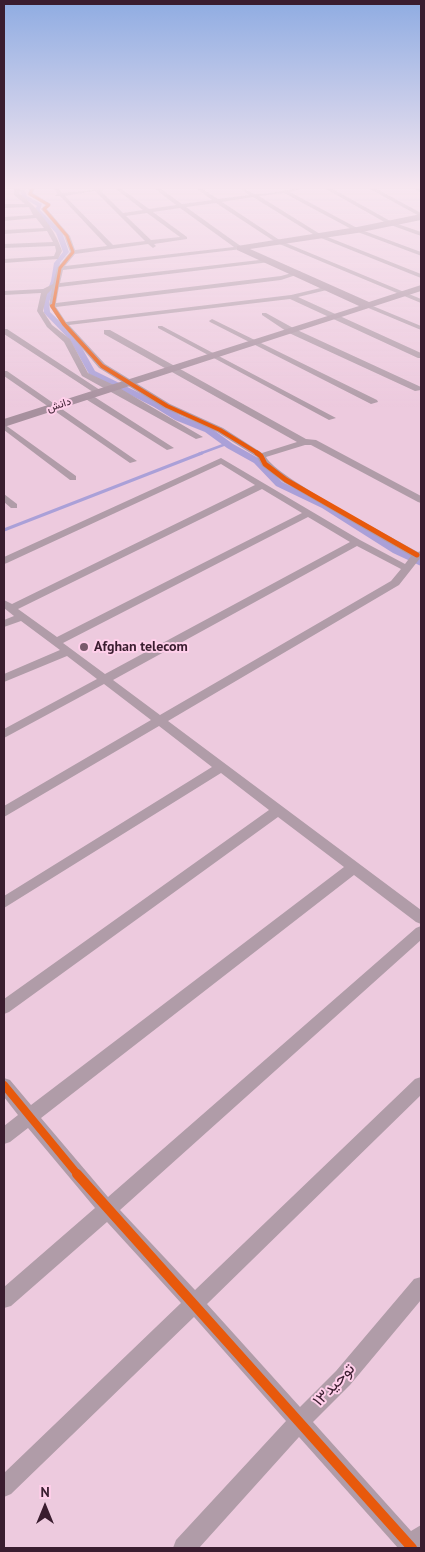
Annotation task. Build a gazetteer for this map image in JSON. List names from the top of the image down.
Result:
{
  "streets": {
    "main road": ["دانش"],
    "street": ["توحید۱۳"]
  },
  "places": ["Afghan telecom"],
  "north": "top"
}
